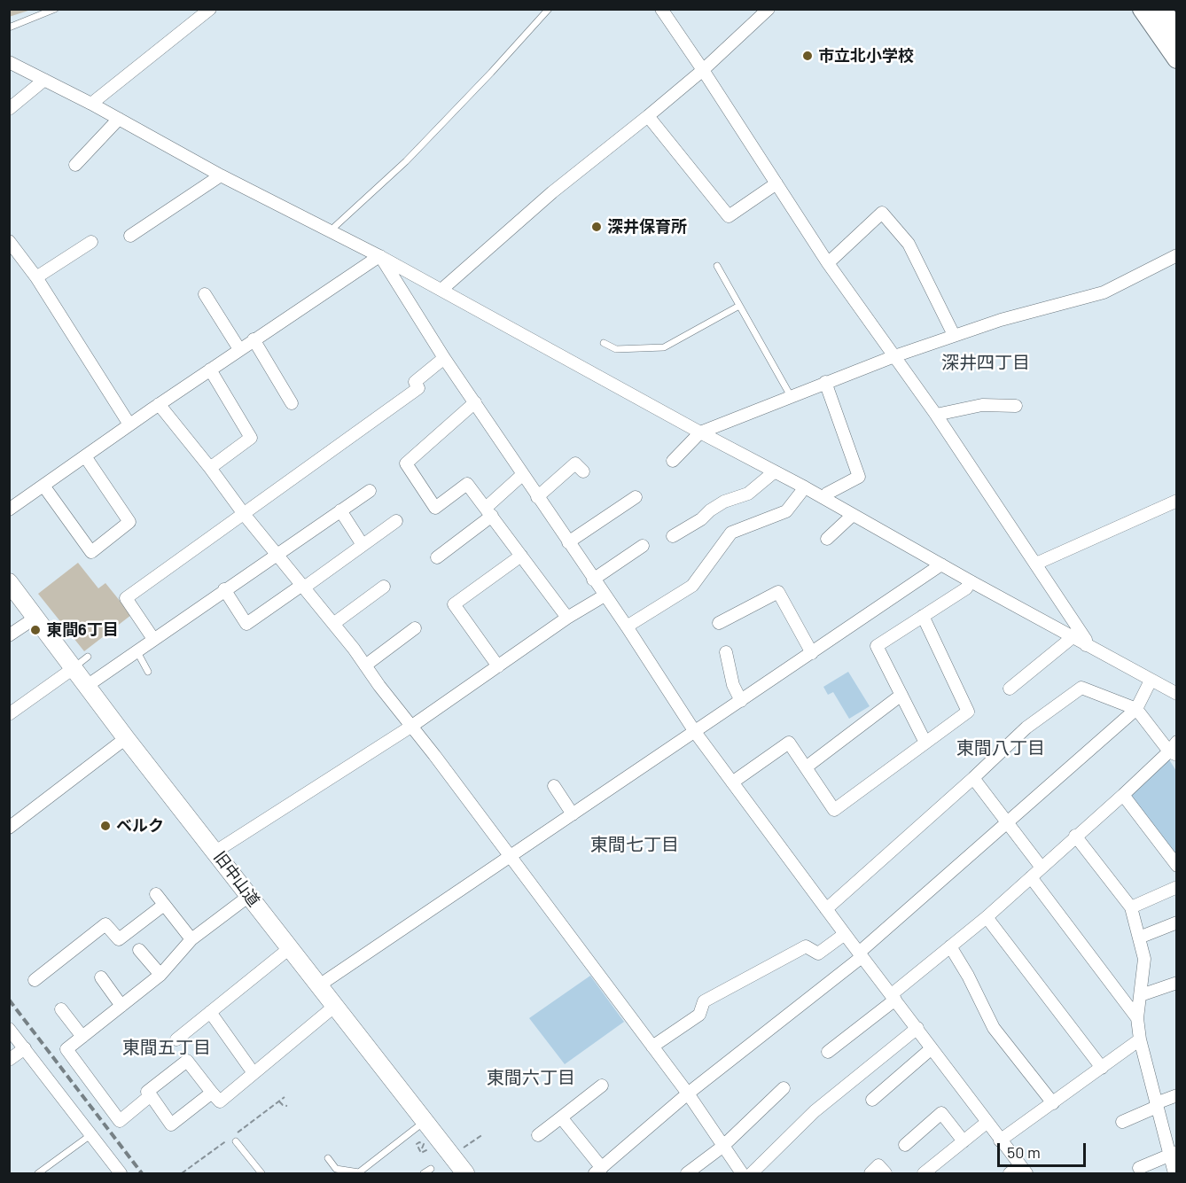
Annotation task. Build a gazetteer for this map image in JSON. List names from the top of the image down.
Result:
{
  "streets": {
    "main road": ["旧中山道"]
  },
  "districts": [
    "深井四丁目",
    "東間八丁目",
    "東間七丁目",
    "東間五丁目",
    "東間六丁目"
  ],
  "places": [
    "市立北小学校",
    "深井保育所",
    "東間6丁目",
    "ベルク"
  ],
  "scale_bar": "50 m"
}
